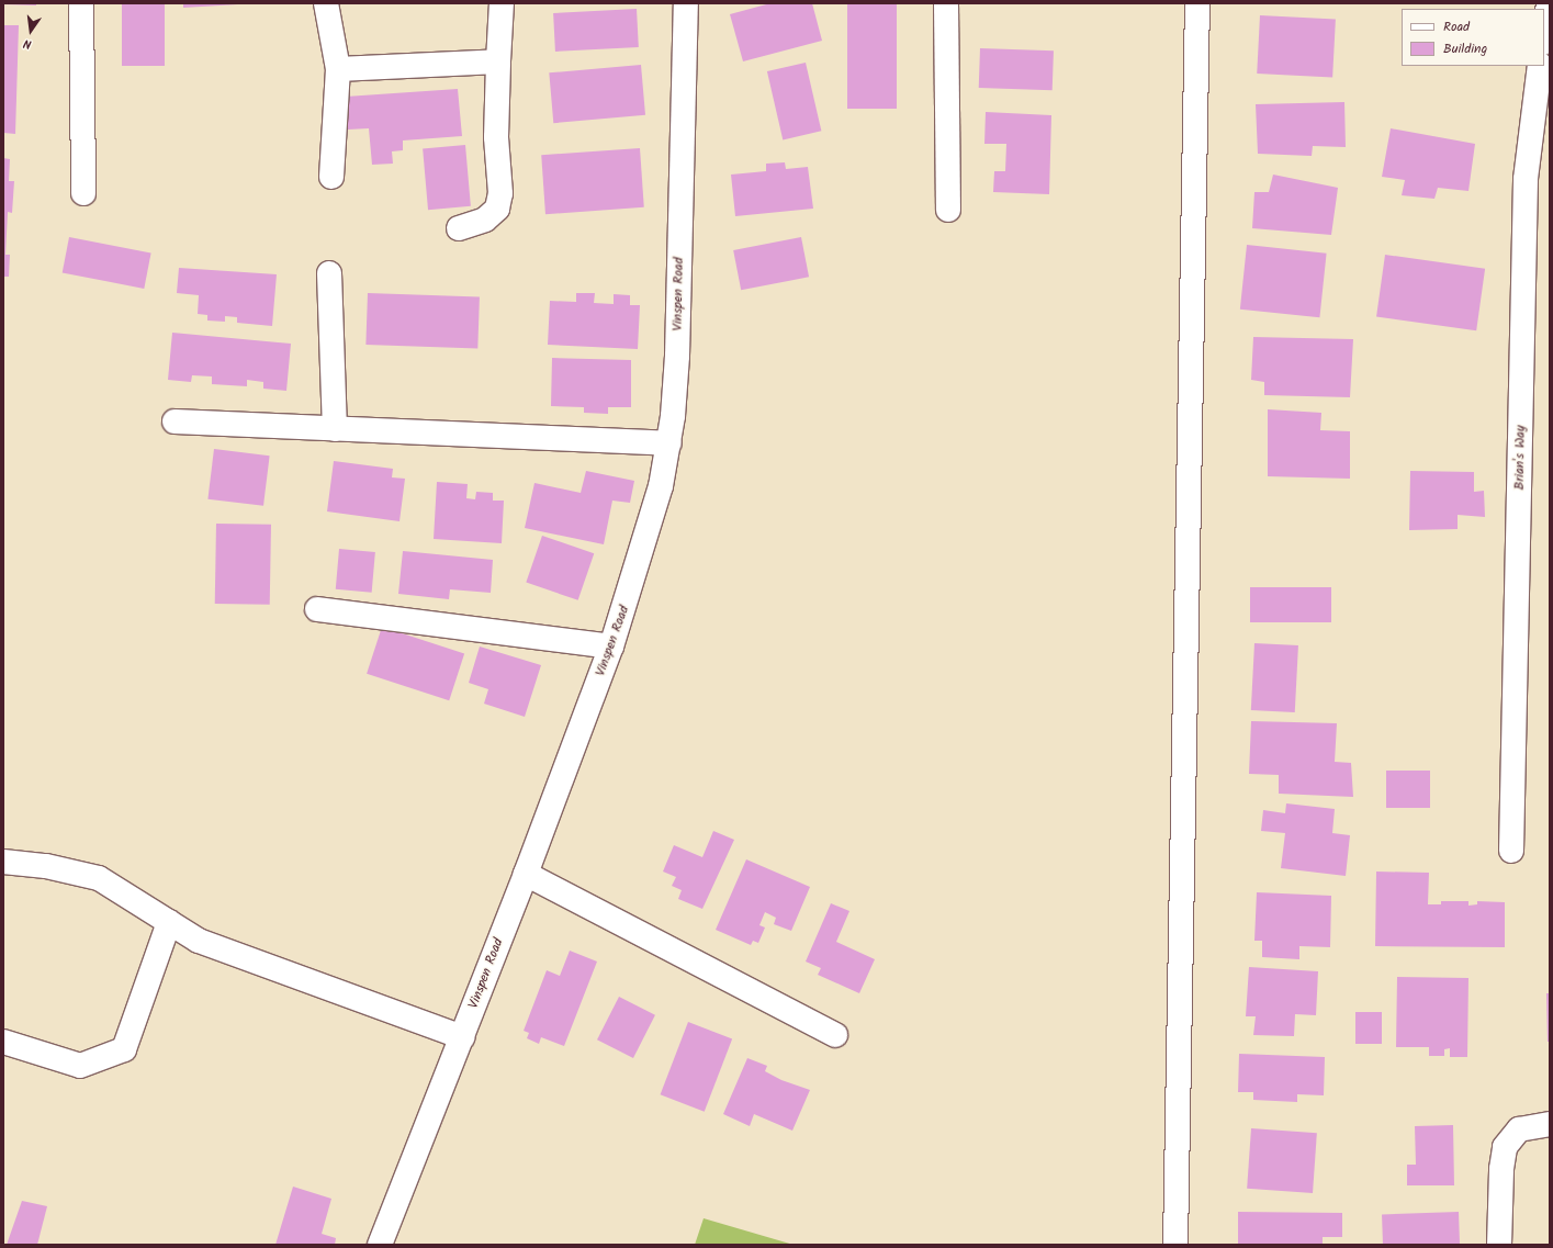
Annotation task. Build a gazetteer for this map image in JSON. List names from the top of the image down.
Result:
{
  "streets": {
    "street": ["Vinspen Road", "Brian's Way"]
  },
  "legend": ["Road", "Building"],
  "north": "bottom"
}
